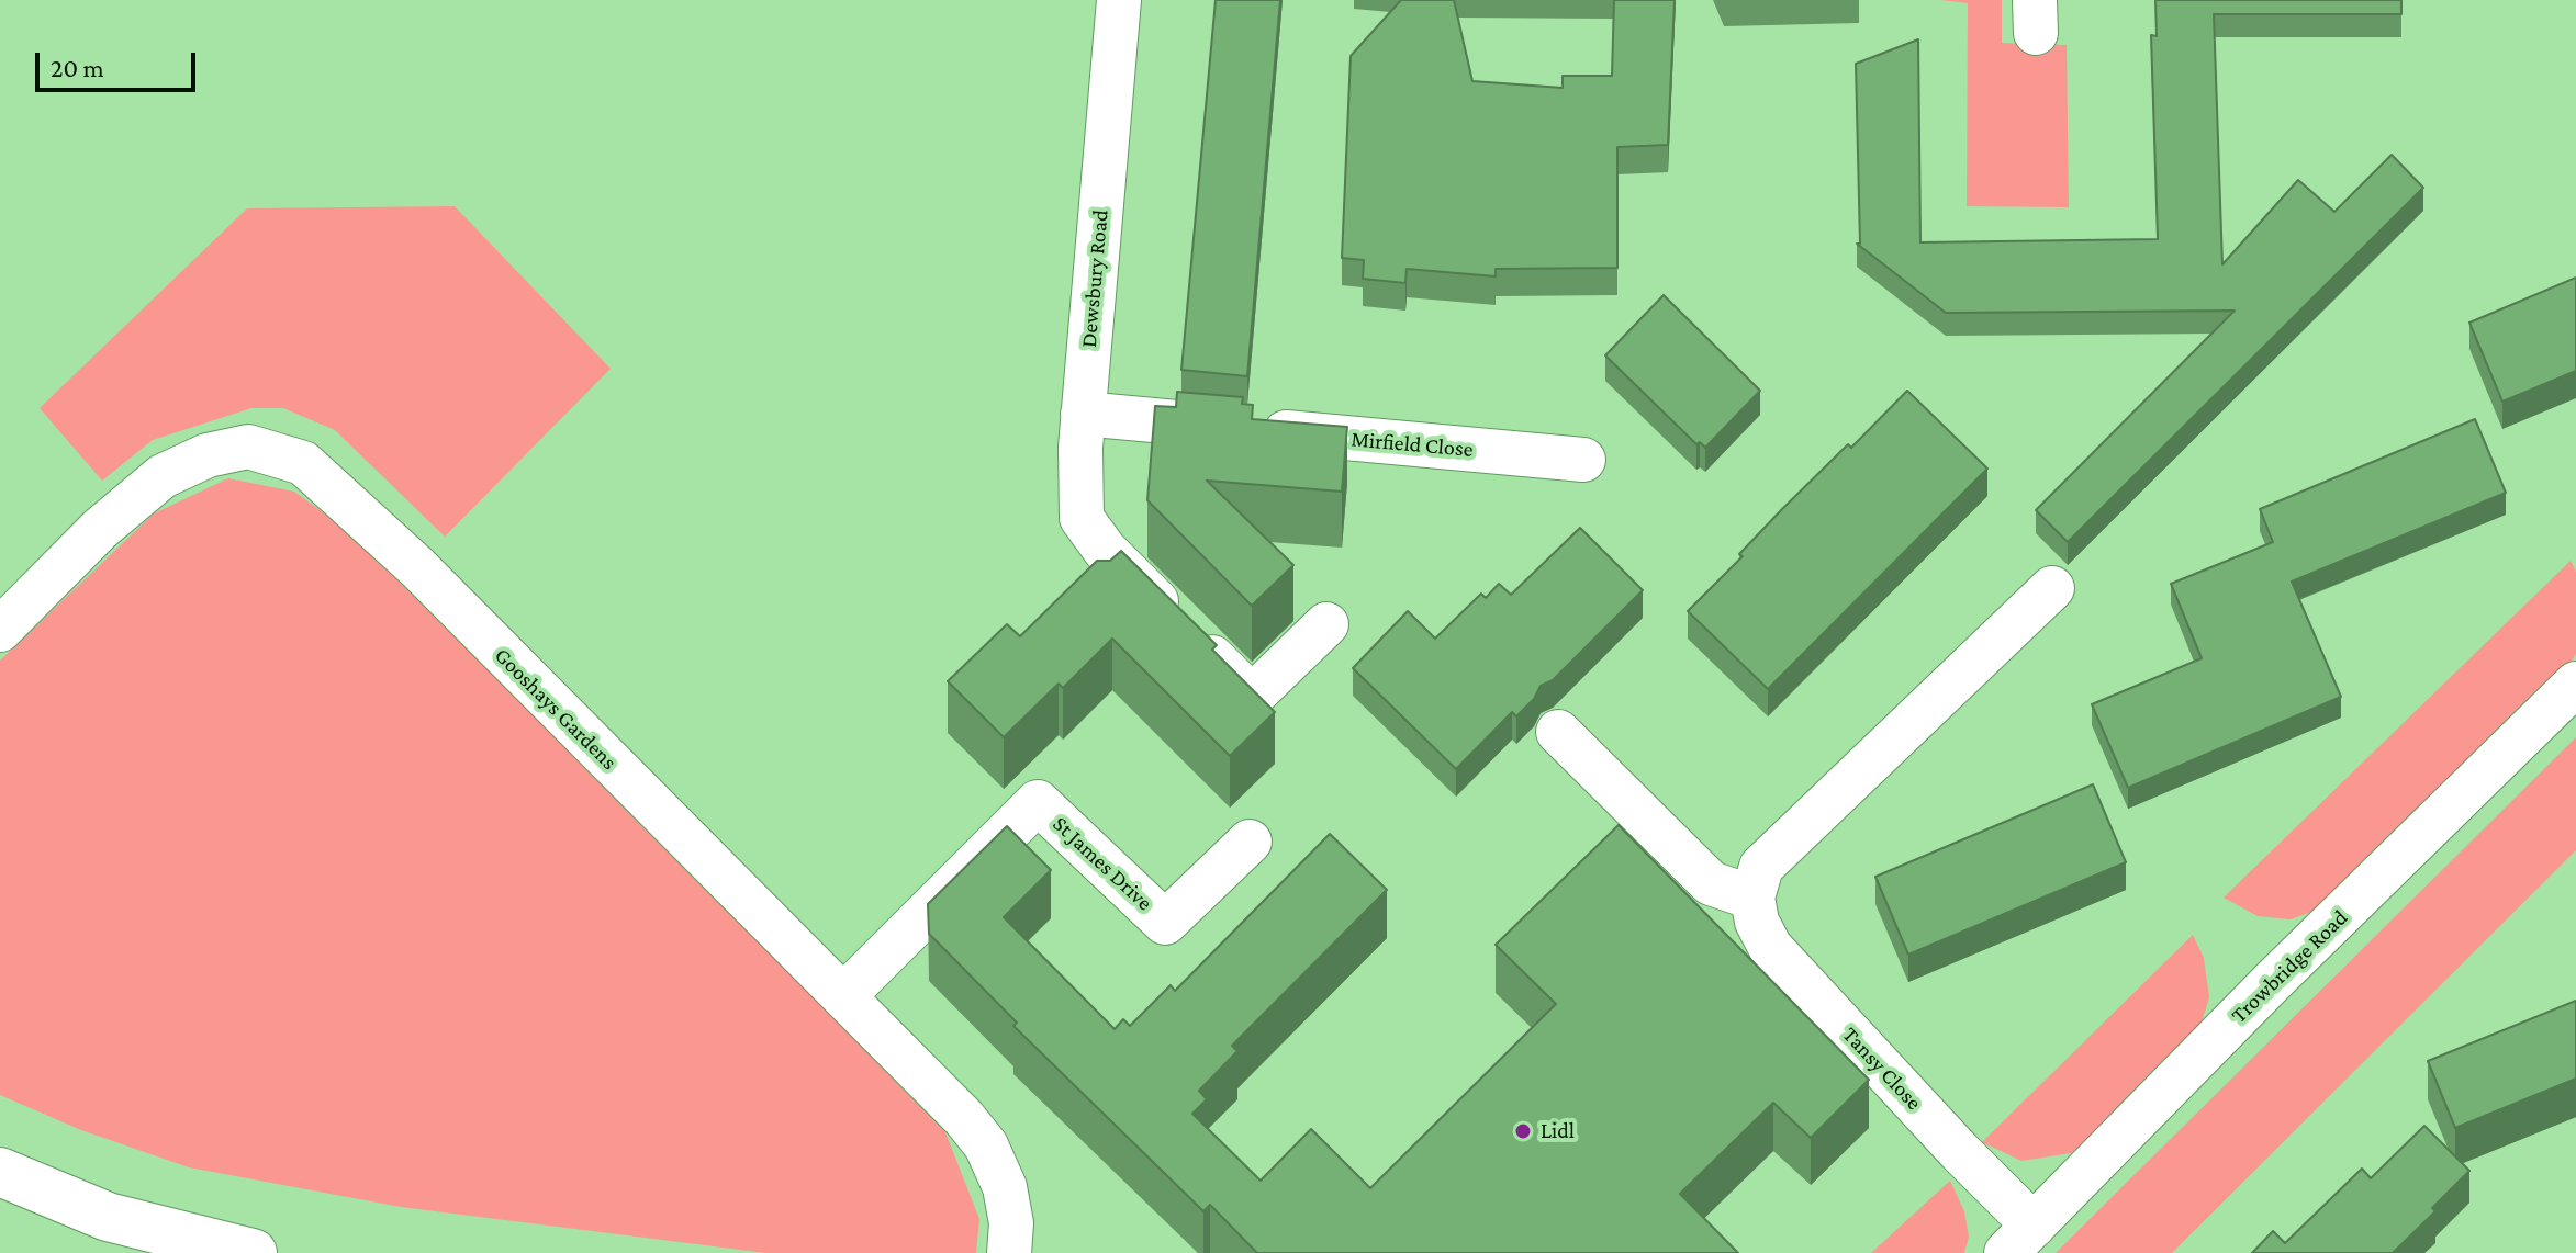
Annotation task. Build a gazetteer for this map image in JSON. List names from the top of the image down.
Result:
{
  "streets": {
    "street": [
      "Dewsbury Road",
      "Mirfield Close",
      "Gooshays Gardens",
      "St James Drive",
      "Trowbridge Road",
      "Tansy Close"
    ]
  },
  "crossings": [
    ["Dewsbury Road", "Mirfield Close"],
    ["Gooshays Gardens", "St James Drive"],
    ["Trowbridge Road", "Tansy Close"]
  ],
  "places": ["Lidl"],
  "scale_bar": "20 m"
}
